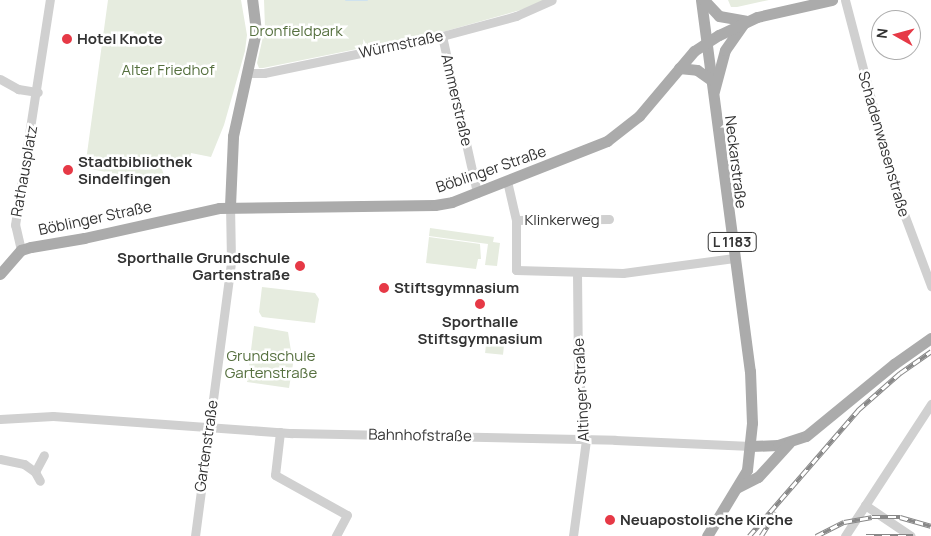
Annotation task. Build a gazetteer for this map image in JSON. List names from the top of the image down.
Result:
{
  "streets": {
    "main road": ["Neckarstraße", "Böblinger Straße", "L 1183"],
    "street": [
      "Würmstraße",
      "Ammerstraße",
      "Schadenwasenstraße",
      "Rathausplatz",
      "Klinkerweg",
      "Altinger Straße",
      "Bahnhofstraße",
      "Gartenstraße"
    ]
  },
  "crossings": [
    ["Würmstraße", "Ammerstraße"],
    ["Ammerstraße", "Böblinger Straße"],
    ["Neckarstraße", "Böblinger Straße"],
    ["Neckarstraße", "L 1183"],
    ["Neckarstraße", "Bahnhofstraße"],
    ["Böblinger Straße", "Rathausplatz"],
    ["Böblinger Straße", "Gartenstraße"],
    ["L 1183", "Bahnhofstraße"],
    ["Altinger Straße", "Bahnhofstraße"],
    ["Bahnhofstraße", "Gartenstraße"]
  ],
  "parks": ["Dronfieldpark", "Alter Friedhof", "Grundschule Gartenstraße"],
  "places": [
    "Hotel Knote",
    "Stadtbibliothek Sindelfingen",
    "Sporthalle Grundschule Gartenstraße",
    "Stiftsgymnasium",
    "Sporthalle Stiftsgymnasium",
    "Neuapostolische Kirche"
  ],
  "north": "left"
}
